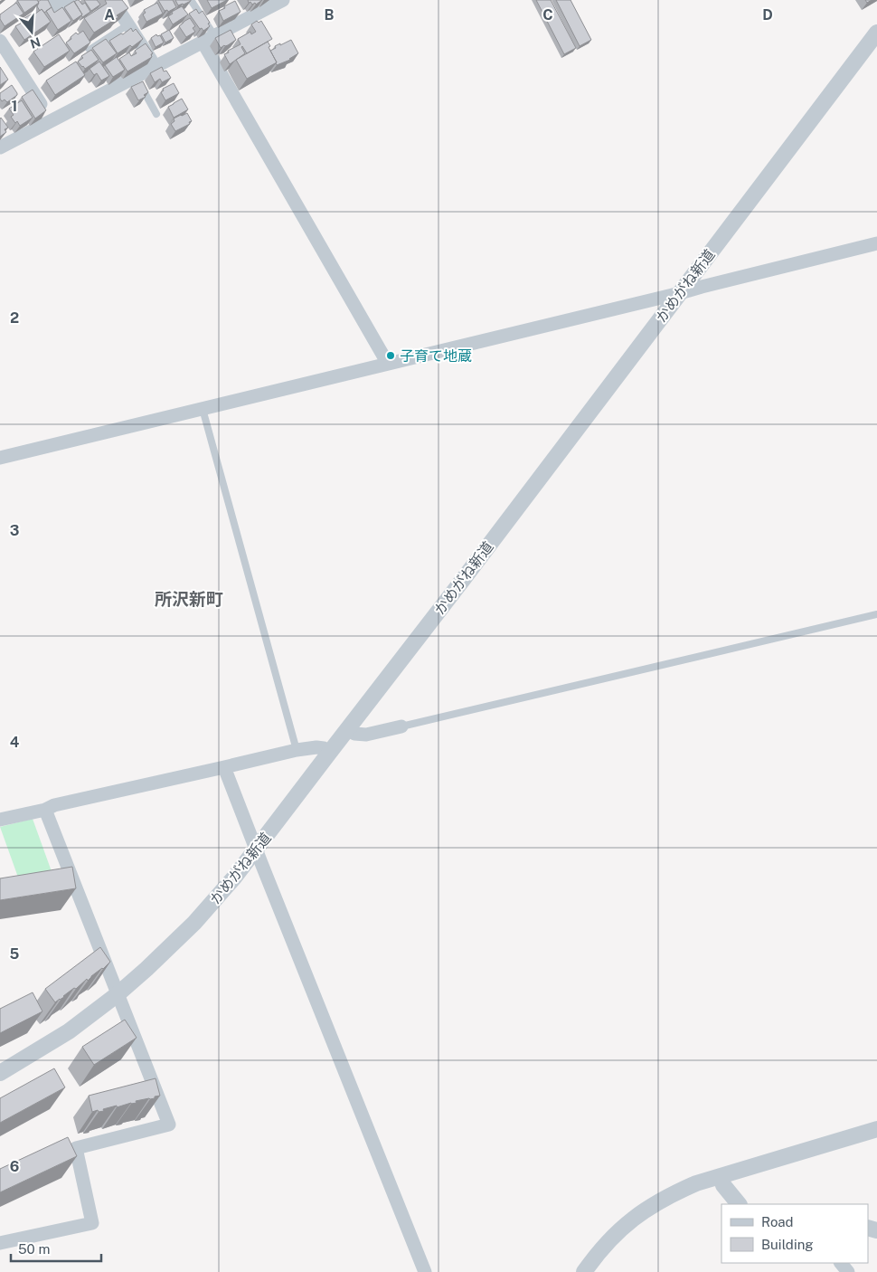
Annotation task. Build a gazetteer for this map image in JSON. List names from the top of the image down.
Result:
{
  "streets": {
    "street": ["かめがね新道"]
  },
  "districts": ["所沢新町"],
  "places": ["子育て地蔵"],
  "legend": ["Road", "Building"],
  "scale_bar": "50 m",
  "north": "bottom",
  "grid": {
    "columns": [
      "A",
      "B",
      "C",
      "D"
    ],
    "rows": [
      "1",
      "2",
      "3",
      "4",
      "5",
      "6"
    ]
  }
}
